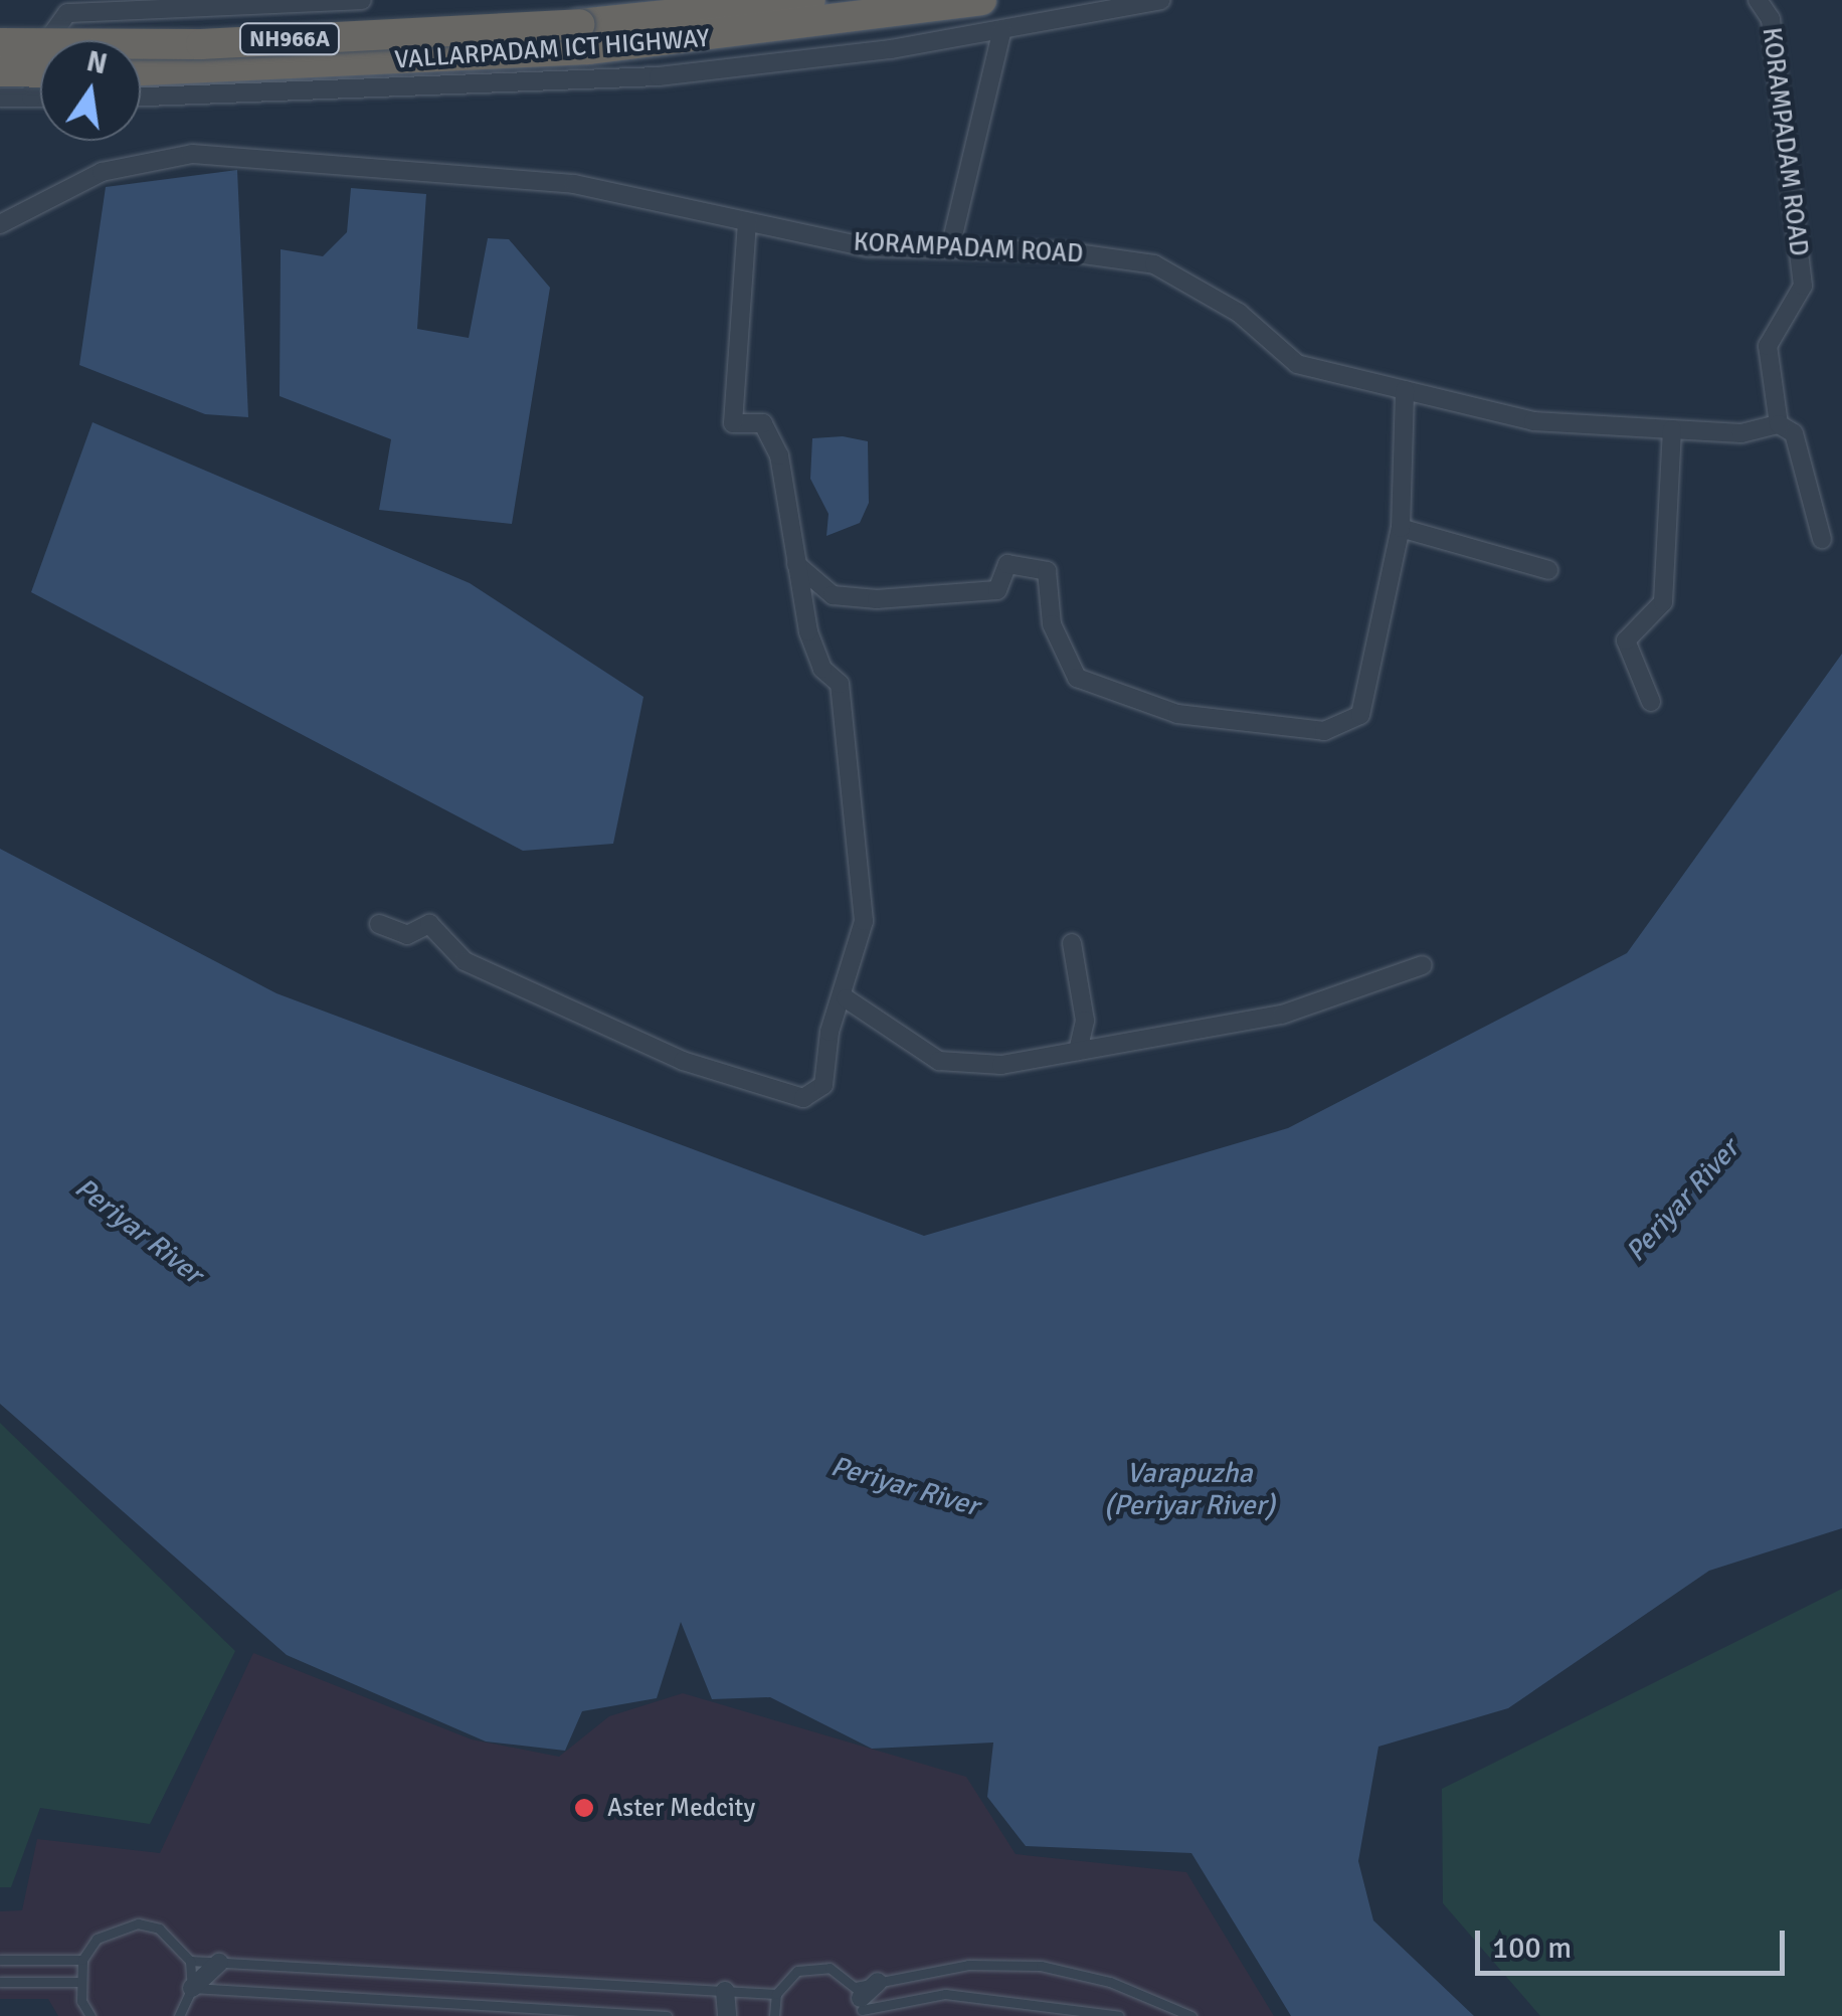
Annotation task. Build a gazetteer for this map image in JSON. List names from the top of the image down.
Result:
{
  "streets": {
    "highway": ["NH966A", "VALLARPADAM ICT HIGHWAY"],
    "street": ["KORAMPADAM ROAD"]
  },
  "water": ["Periyar River", "Varapuzha (Periyar River)"],
  "places": ["Aster Medcity"],
  "scale_bar": "100 m",
  "north": "top"
}
